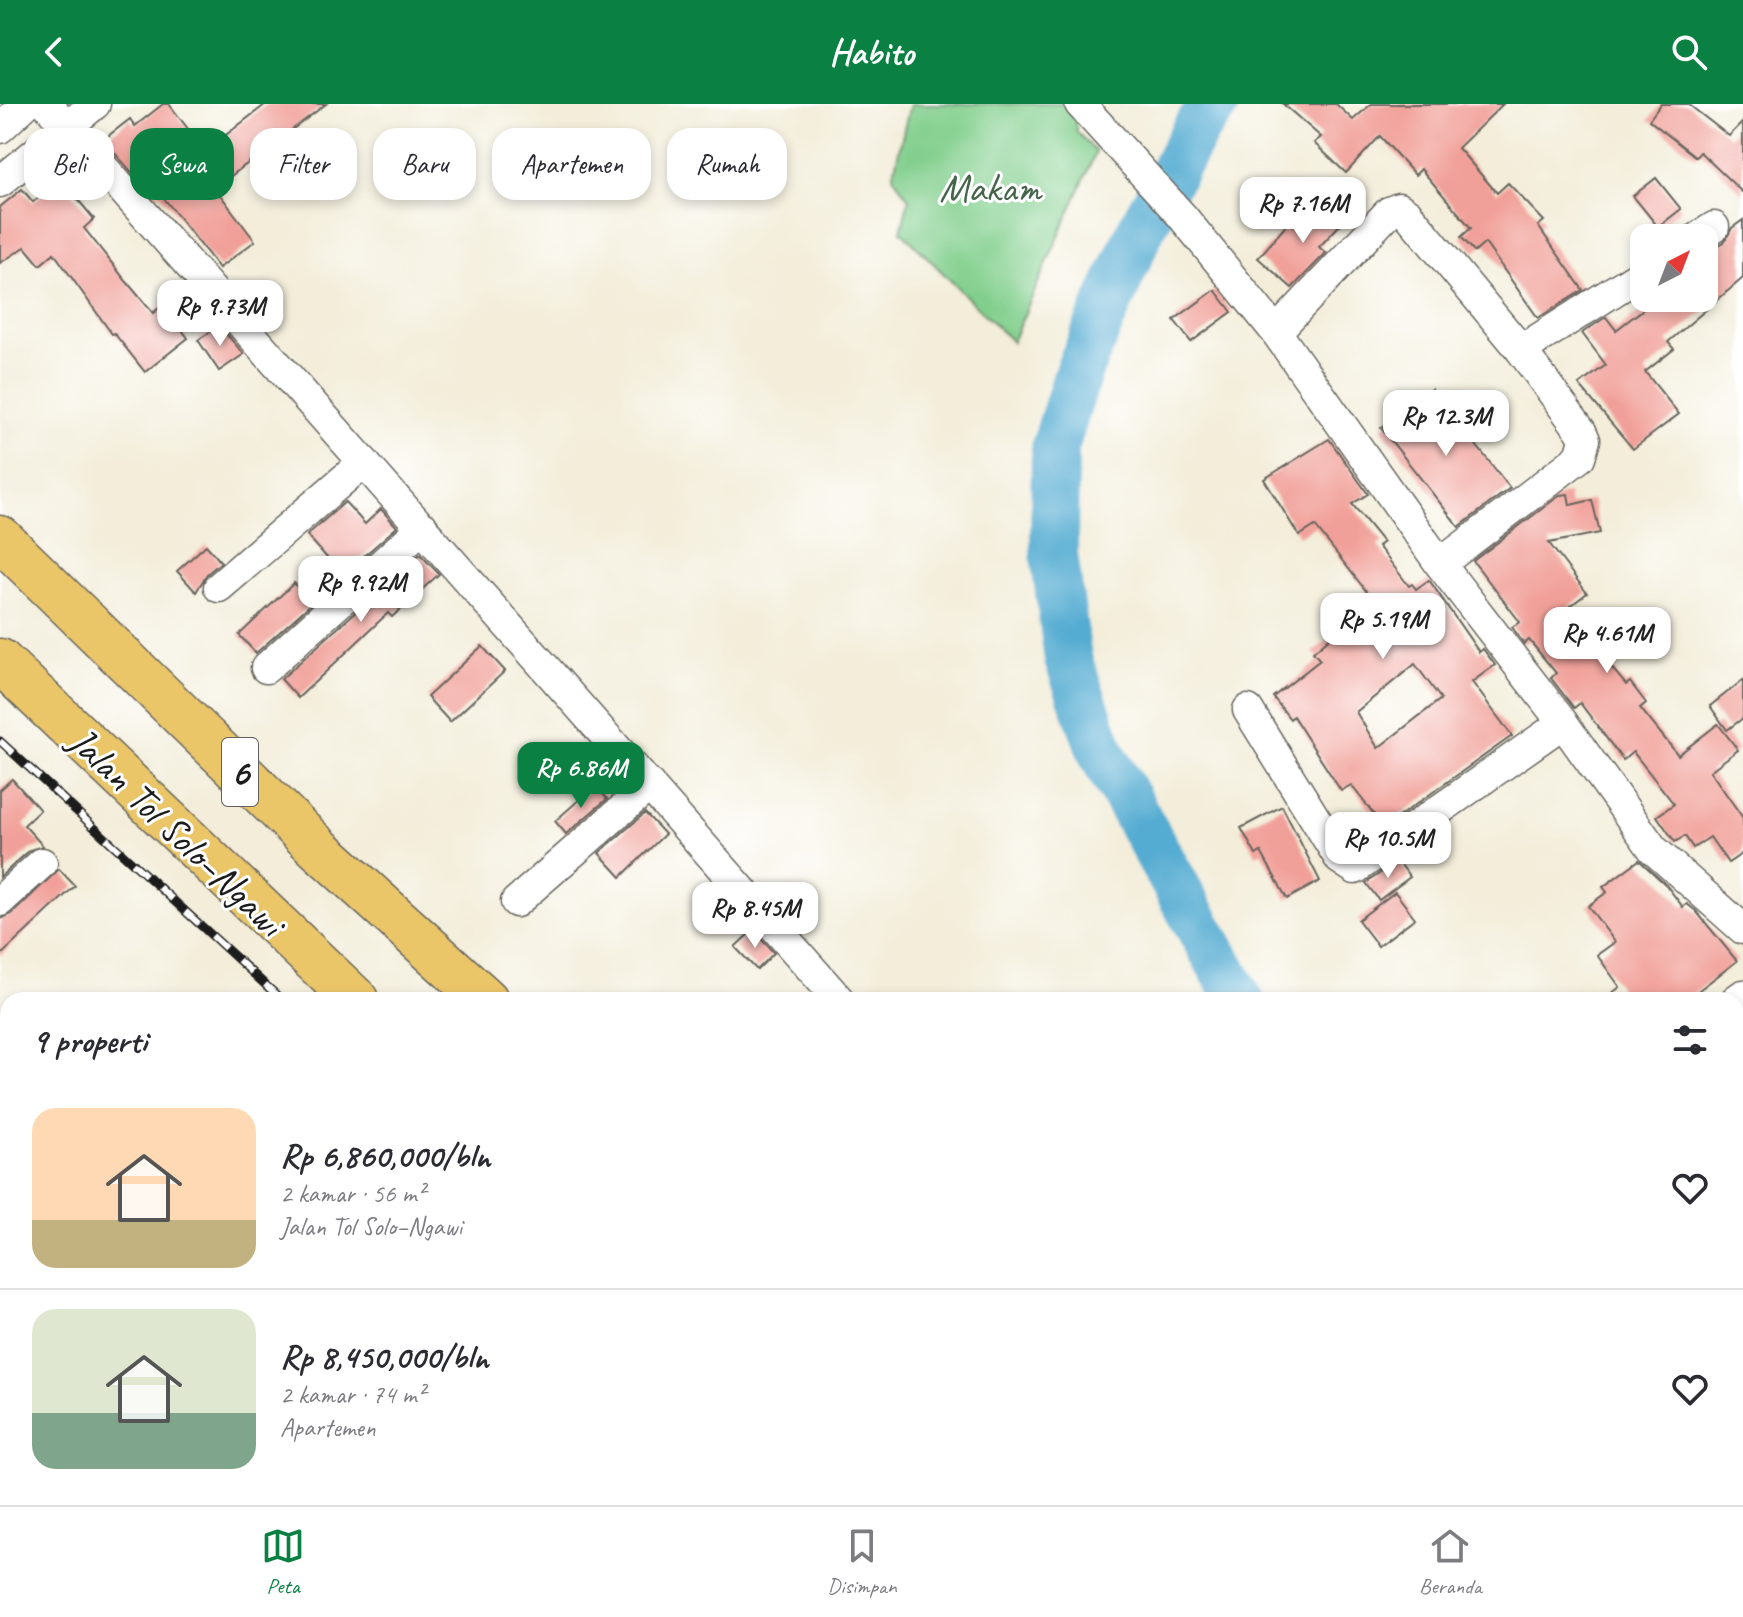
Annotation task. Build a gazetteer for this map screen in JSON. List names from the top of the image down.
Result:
{
  "streets": {
    "highway": ["6", "Jalan Tol Solo–Ngawi"]
  },
  "parks": ["Makam"],
  "north": "top right",
  "page": {
    "header": "Habito",
    "chip": [
      "Beli",
      "Sewa",
      "Filter",
      "Baru",
      "Apartemen",
      "Rumah"
    ],
    "price": [
      "Rp 7.16M",
      "Rp 9.73M",
      "Rp 12.3M",
      "Rp 9.92M",
      "Rp 5.19M",
      "Rp 4.61M",
      "Rp 6.86M",
      "Rp 10.5M",
      "Rp 8.45M"
    ],
    "heading": "9 properti",
    "list": [
      {
        "name": "Rp 6,860,000/bln",
        "note": "2 kamar · 56 m² · Jalan Tol Solo–Ngawi"
      },
      {
        "name": "Rp 8,450,000/bln",
        "note": "2 kamar · 74 m² · Apartemen"
      }
    ],
    "tabs": ["Peta", "Disimpan", "Beranda"]
  }
}
